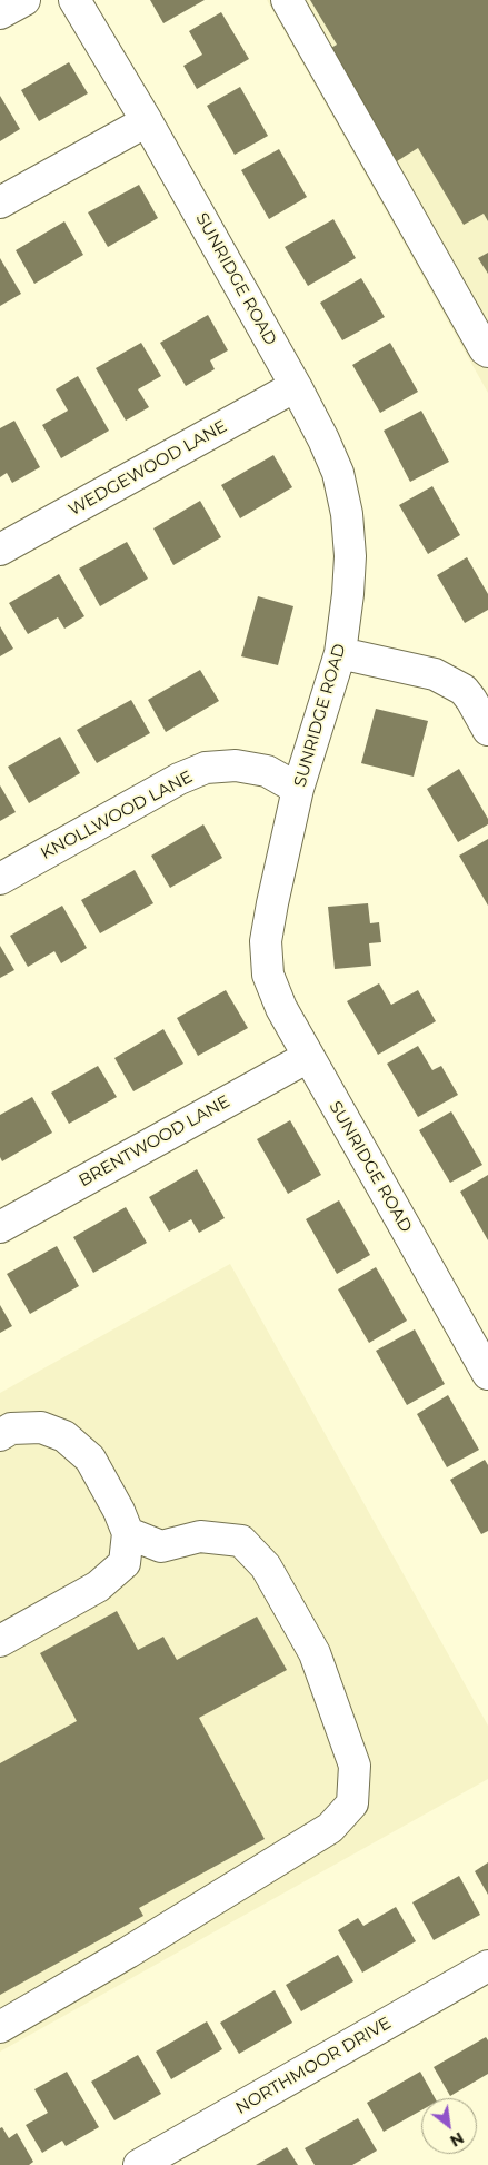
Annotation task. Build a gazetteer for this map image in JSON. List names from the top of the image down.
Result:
{
  "streets": {
    "street": [
      "SUNRIDGE ROAD",
      "WEDGEWOOD LANE",
      "KNOLLWOOD LANE",
      "BRENTWOOD LANE",
      "NORTHMOOR DRIVE"
    ]
  },
  "crossings": [
    ["SUNRIDGE ROAD", "WEDGEWOOD LANE"],
    ["SUNRIDGE ROAD", "KNOLLWOOD LANE"],
    ["SUNRIDGE ROAD", "BRENTWOOD LANE"]
  ],
  "north": "bottom right"
}
